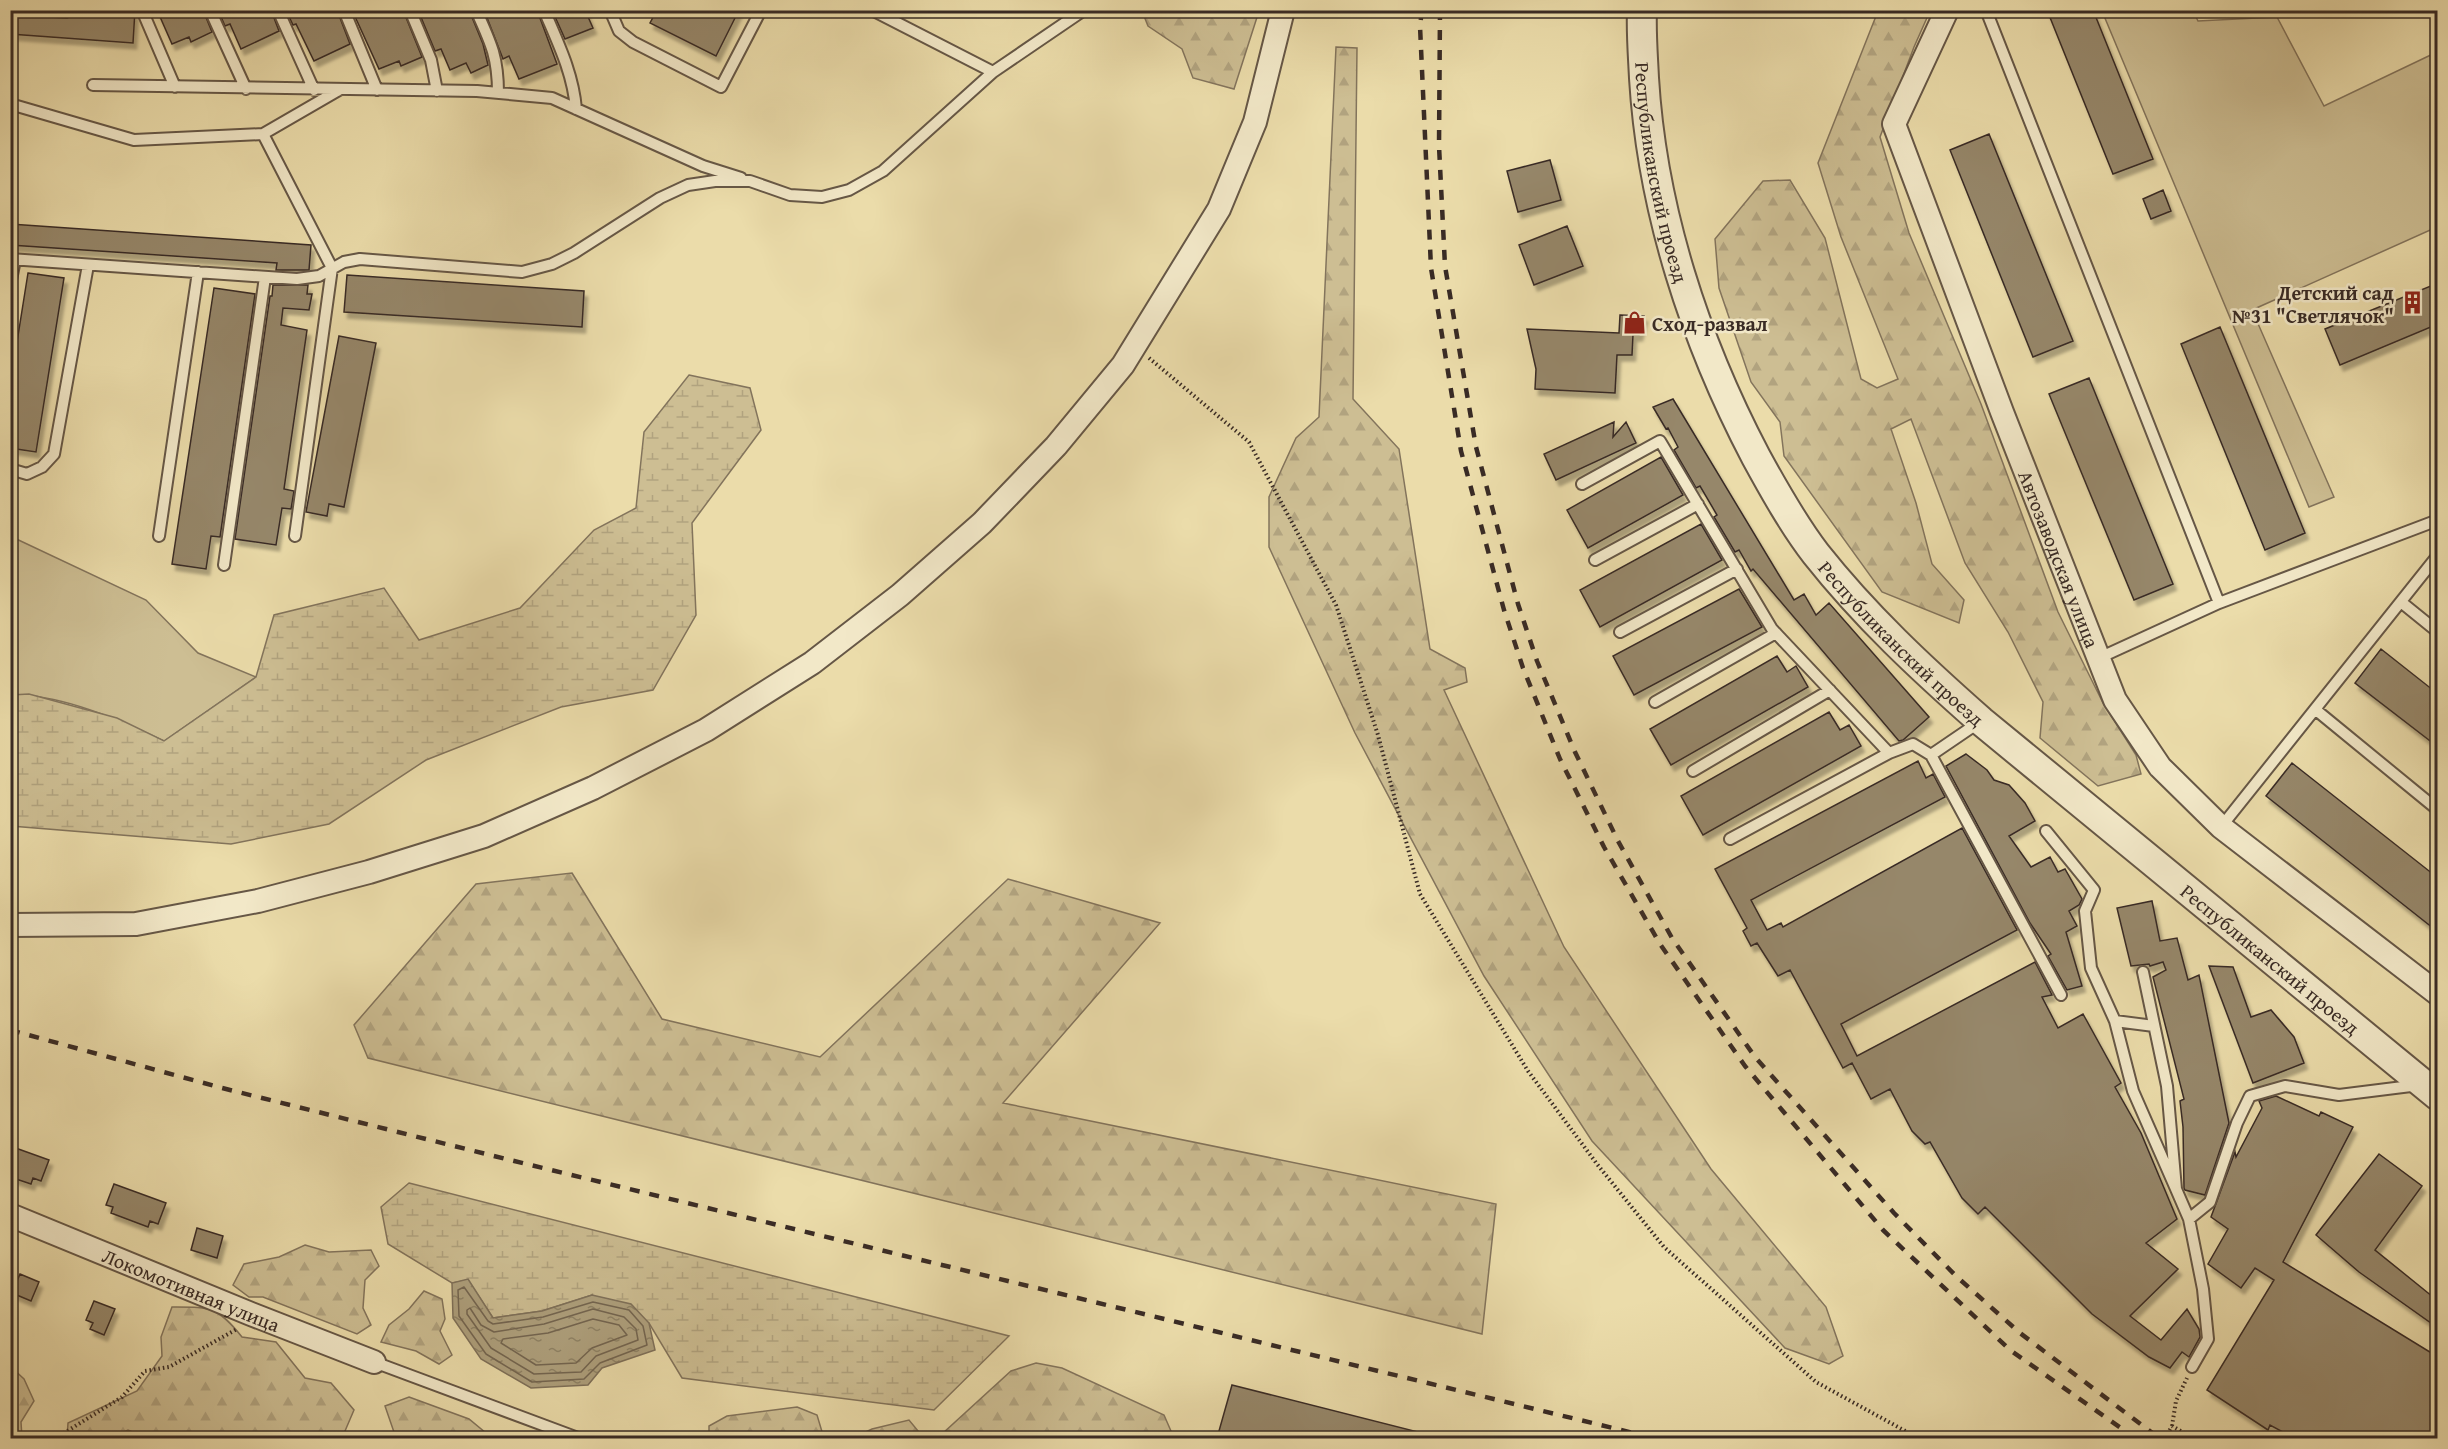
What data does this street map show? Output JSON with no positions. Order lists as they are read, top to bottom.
{
  "streets": {
    "street": ["Республиканский проезд", "Автозаводская улица", "Локомотивная улица"]
  },
  "places": {
    "building": ["Детский сад №31 \"Светлячок\""],
    "shop": ["Сход-развал"]
  }
}
